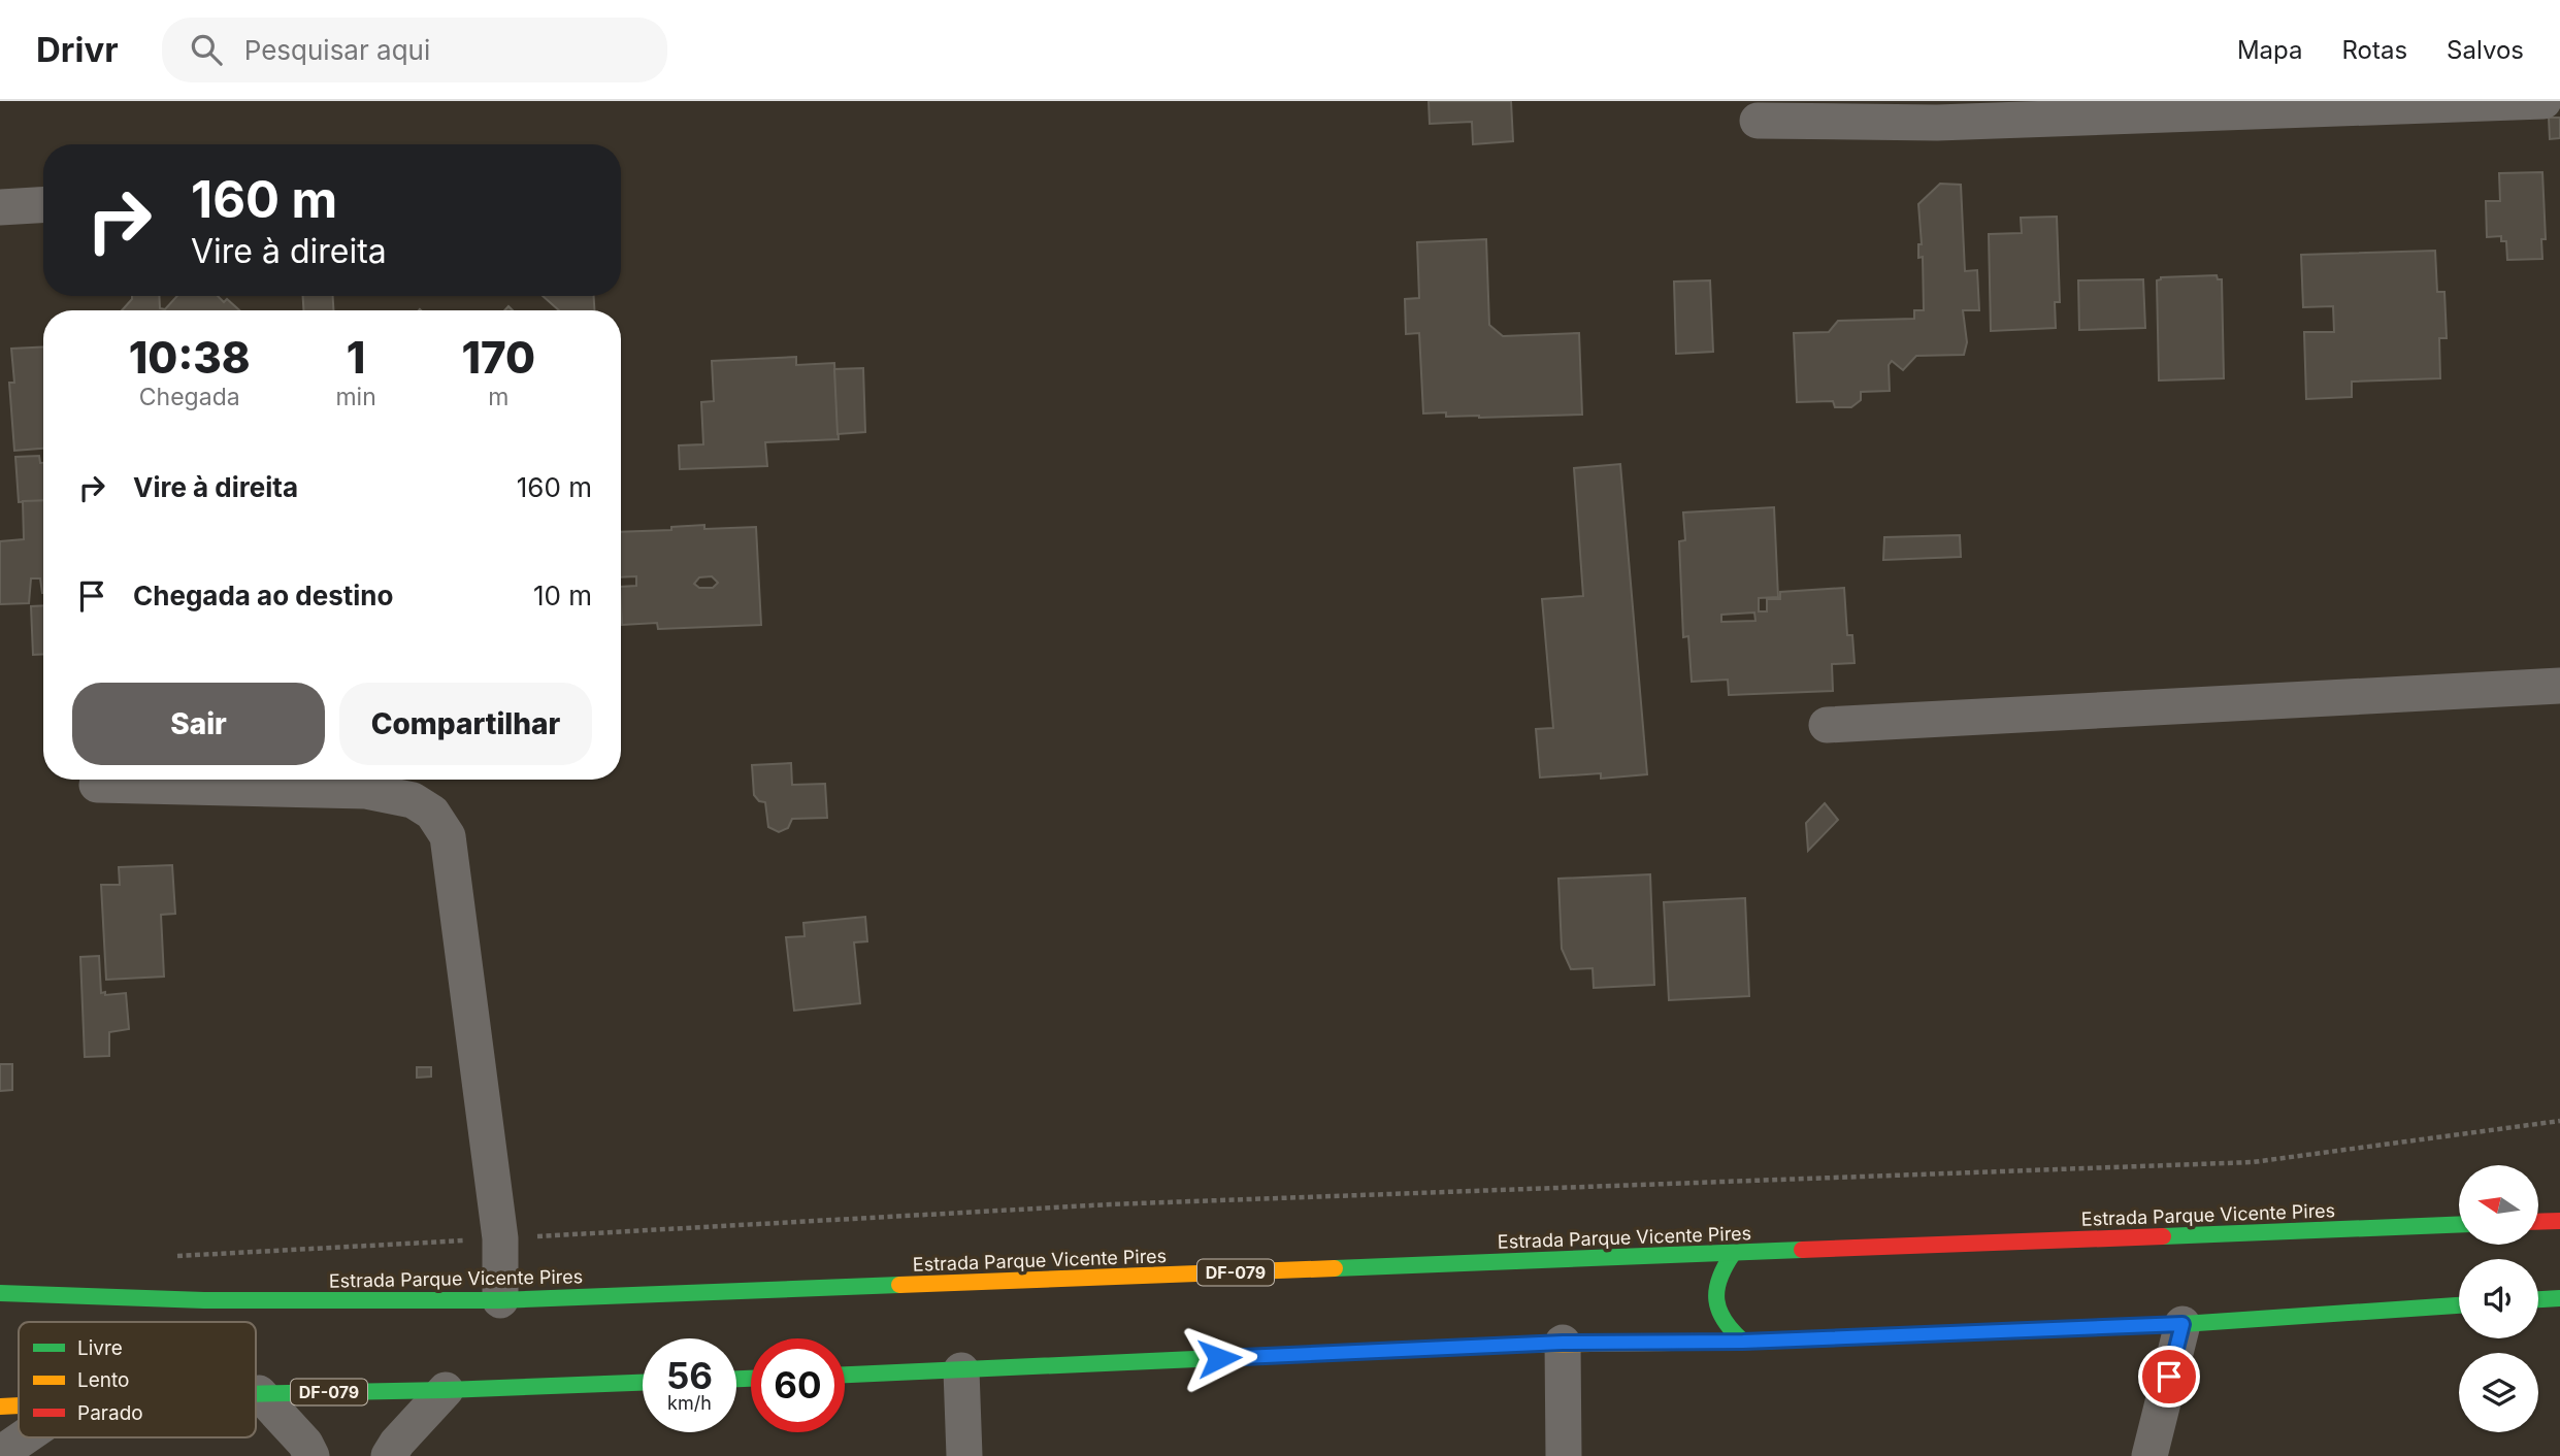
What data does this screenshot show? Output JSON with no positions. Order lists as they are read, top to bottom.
{
  "streets": {
    "main road": ["Estrada Parque Vicente Pires", "DF-079"]
  },
  "legend": ["Livre", "Lento", "Parado"],
  "north": "left",
  "page": {
    "header": "Drivr",
    "search": "Pesquisar aqui",
    "nav": ["Mapa", "Rotas", "Salvos"],
    "turn": ["160 m", "Vire à direita"],
    "eta": [
      "10:38",
      "Chegada",
      "1",
      "min",
      "170",
      "m"
    ],
    "list": [
      {
        "name": "Vire à direita",
        "value": "160 m"
      },
      {
        "name": "Chegada ao destino",
        "value": "10 m"
      }
    ],
    "buttons": ["Sair", "Compartilhar"],
    "speed": "56 km/h",
    "limit": "60"
  }
}
